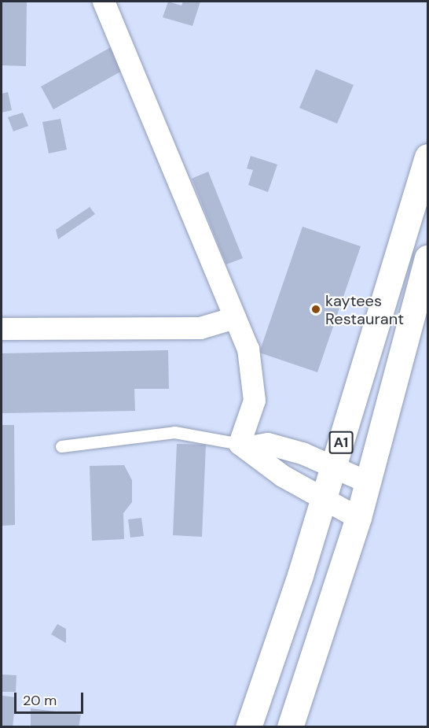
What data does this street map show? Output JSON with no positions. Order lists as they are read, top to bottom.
{
  "streets": {
    "highway": ["A1"]
  },
  "places": ["kaytees Restaurant"],
  "scale_bar": "20 m"
}
